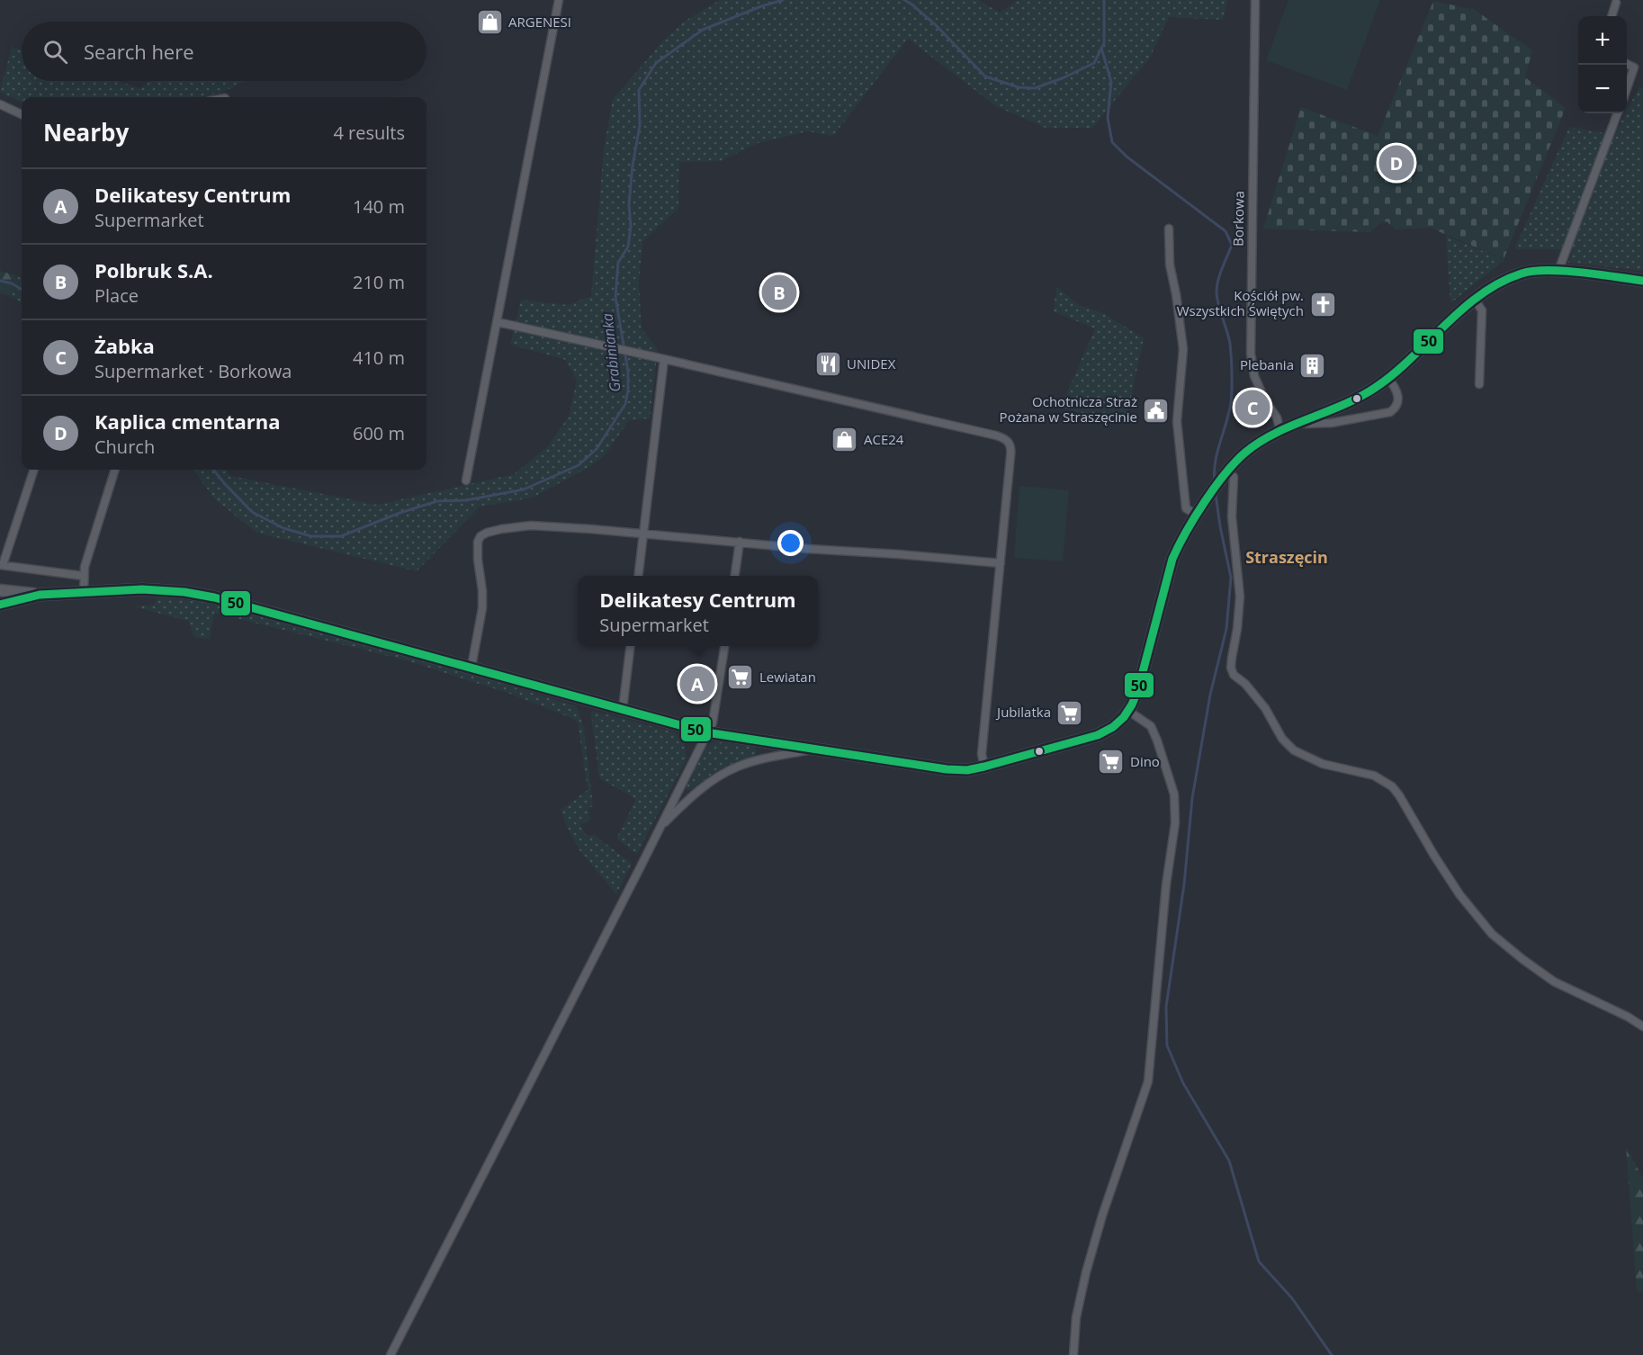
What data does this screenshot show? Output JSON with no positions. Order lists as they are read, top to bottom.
{
  "streets": {
    "street": ["Borkowa"]
  },
  "districts": ["Straszęcin"],
  "water": ["Grabinianka"],
  "places": {
    "shop": ["ARGENESI", "ACE24"],
    "church": ["Kościół pw. Wszystkich Świętych"],
    "restaurant": ["UNIDEX"],
    "building": ["Plebania"],
    "public building": ["Ochotnicza Straż Pożana w Straszęcinie"],
    "supermarket": ["Lewiatan", "Jubilatka", "Dino"]
  },
  "lines": ["transit line 50"],
  "page": {
    "map_buttons": ["+", "−"],
    "search": "Search here",
    "heading": ["Nearby", "4 results"],
    "pins": [
      "D",
      "B",
      "C",
      "A"
    ],
    "list": [
      {
        "mark": "A",
        "name": "Delikatesy Centrum",
        "note": "Supermarket",
        "value": "140 m"
      },
      {
        "mark": "B",
        "name": "Polbruk S.A.",
        "note": "Place",
        "value": "210 m"
      },
      {
        "mark": "C",
        "name": "Żabka",
        "note": "Supermarket · Borkowa",
        "value": "410 m"
      },
      {
        "mark": "D",
        "name": "Kaplica cmentarna",
        "note": "Church",
        "value": "600 m"
      }
    ],
    "popup": ["Delikatesy Centrum", "Supermarket"]
  }
}
